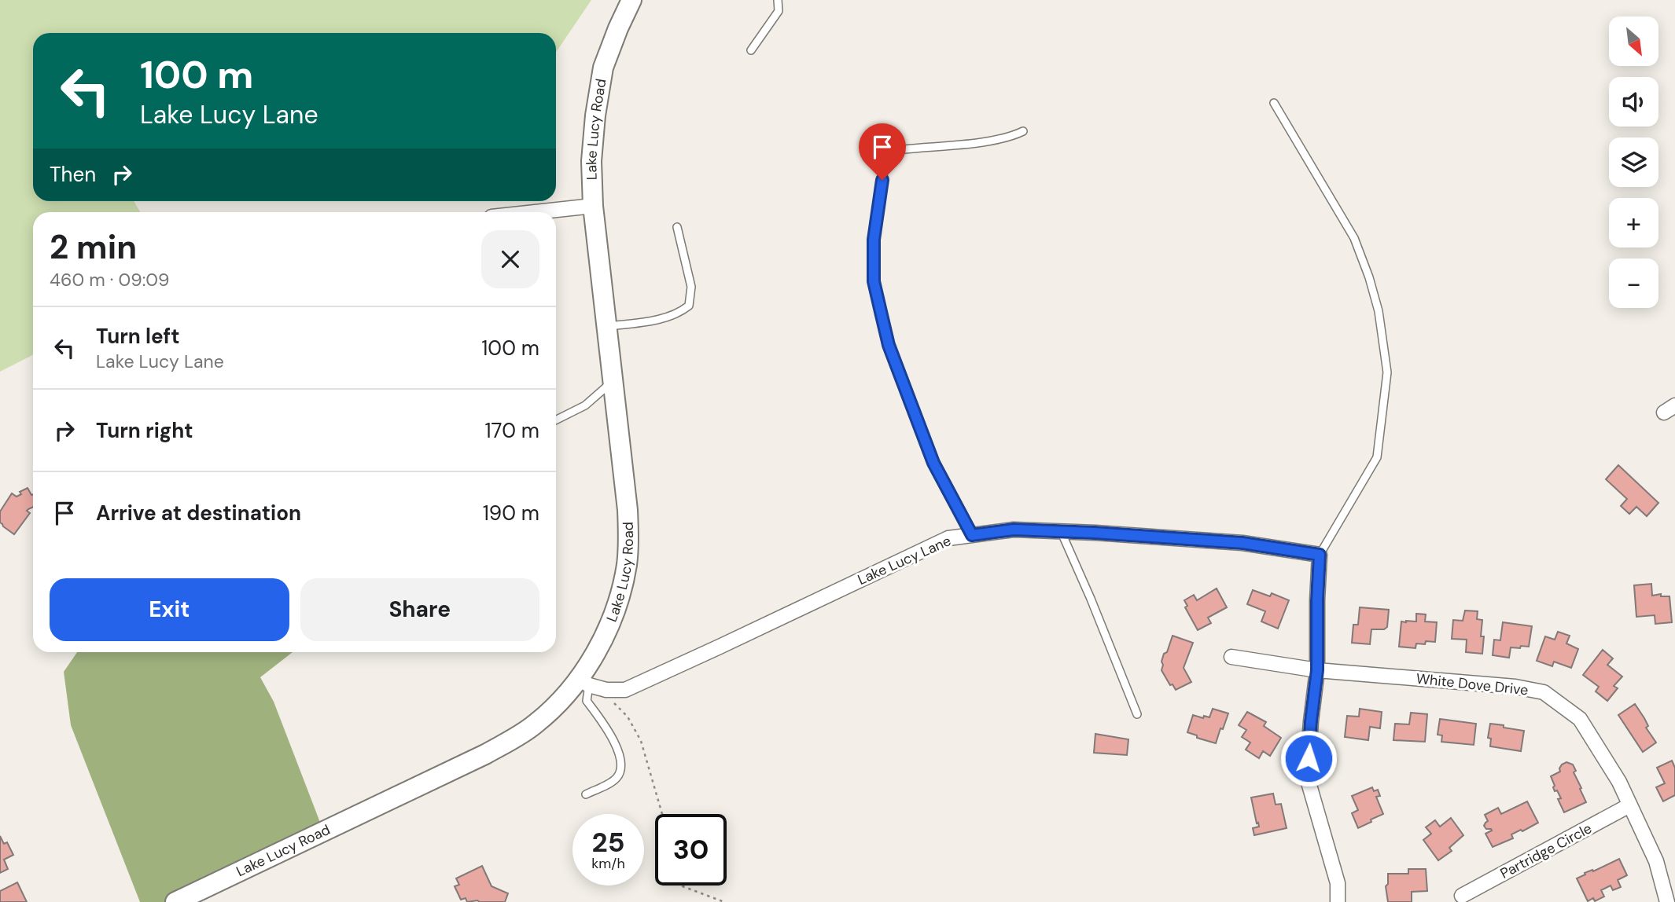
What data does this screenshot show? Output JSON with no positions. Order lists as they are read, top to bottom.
{
  "streets": {
    "street": [
      "Lake Lucy Road",
      "Lake Lucy Lane",
      "White Dove Drive",
      "Partridge Circle"
    ]
  },
  "crossings": [
    ["Lake Lucy Road", "Lake Lucy Lane"],
    ["White Dove Drive", "Partridge Circle"]
  ],
  "north": "bottom right",
  "page": {
    "map_buttons": ["+", "−"],
    "turn": ["100 m", "Lake Lucy Lane"],
    "then": "Then",
    "heading": ["2 min", "460 m · 09:09"],
    "list": [
      {
        "name": "Turn left",
        "note": "Lake Lucy Lane",
        "value": "100 m"
      },
      {
        "name": "Turn right",
        "value": "170 m"
      },
      {
        "name": "Arrive at destination",
        "value": "190 m"
      }
    ],
    "buttons": ["Exit", "Share"],
    "speed": "25 km/h",
    "limit": "30"
  }
}
